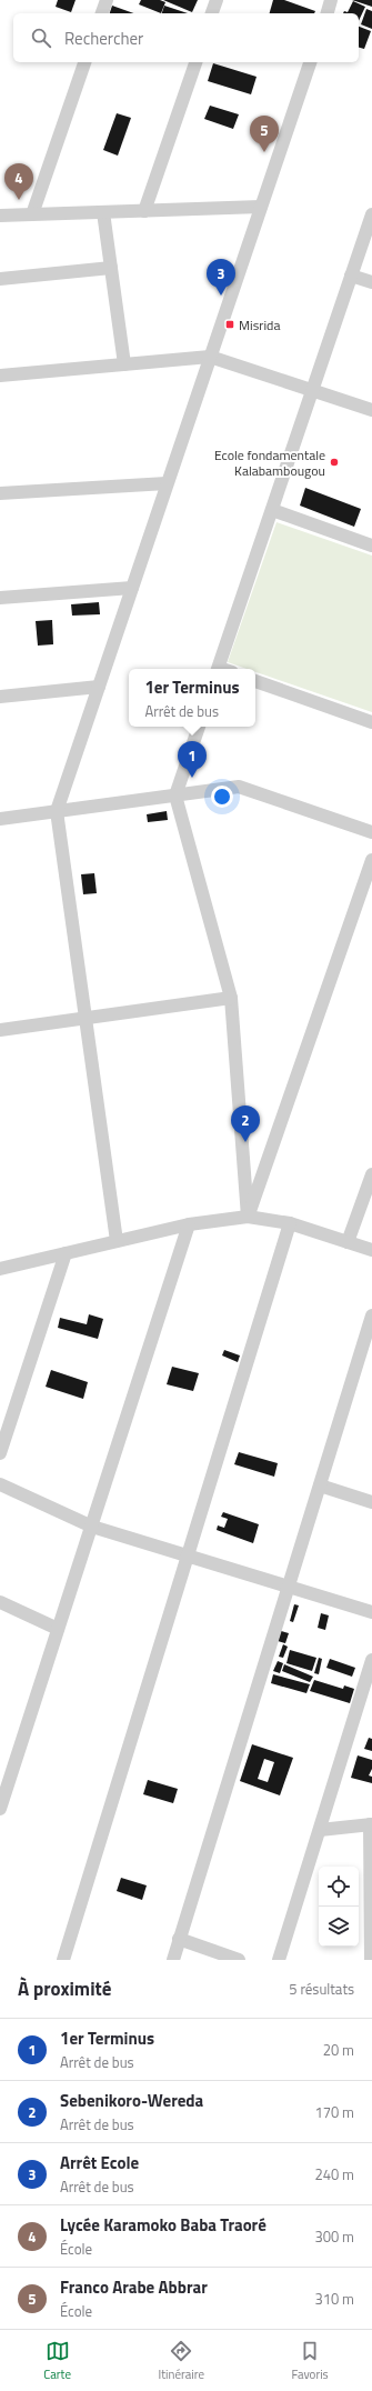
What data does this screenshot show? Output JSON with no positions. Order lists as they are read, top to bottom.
{
  "places": {
    "transit": ["Misrida"],
    "other": ["Ecole fondamentale Kalabambougou"]
  },
  "page": {
    "search": "Rechercher",
    "pins": [
      "5",
      "4",
      "3",
      "1",
      "2"
    ],
    "popup": ["1er Terminus", "Arrêt de bus"],
    "heading": ["À proximité", "5 résultats"],
    "list": [
      {
        "mark": "1",
        "name": "1er Terminus",
        "note": "Arrêt de bus",
        "value": "20 m"
      },
      {
        "mark": "2",
        "name": "Sebenikoro-Wereda",
        "note": "Arrêt de bus",
        "value": "170 m"
      },
      {
        "mark": "3",
        "name": "Arrêt Ecole",
        "note": "Arrêt de bus",
        "value": "240 m"
      },
      {
        "mark": "4",
        "name": "Lycée Karamoko Baba Traoré",
        "note": "École",
        "value": "300 m"
      },
      {
        "mark": "5",
        "name": "Franco Arabe Abbrar",
        "note": "École",
        "value": "310 m"
      }
    ],
    "nav": ["Carte", "Itinéraire", "Favoris"]
  }
}
